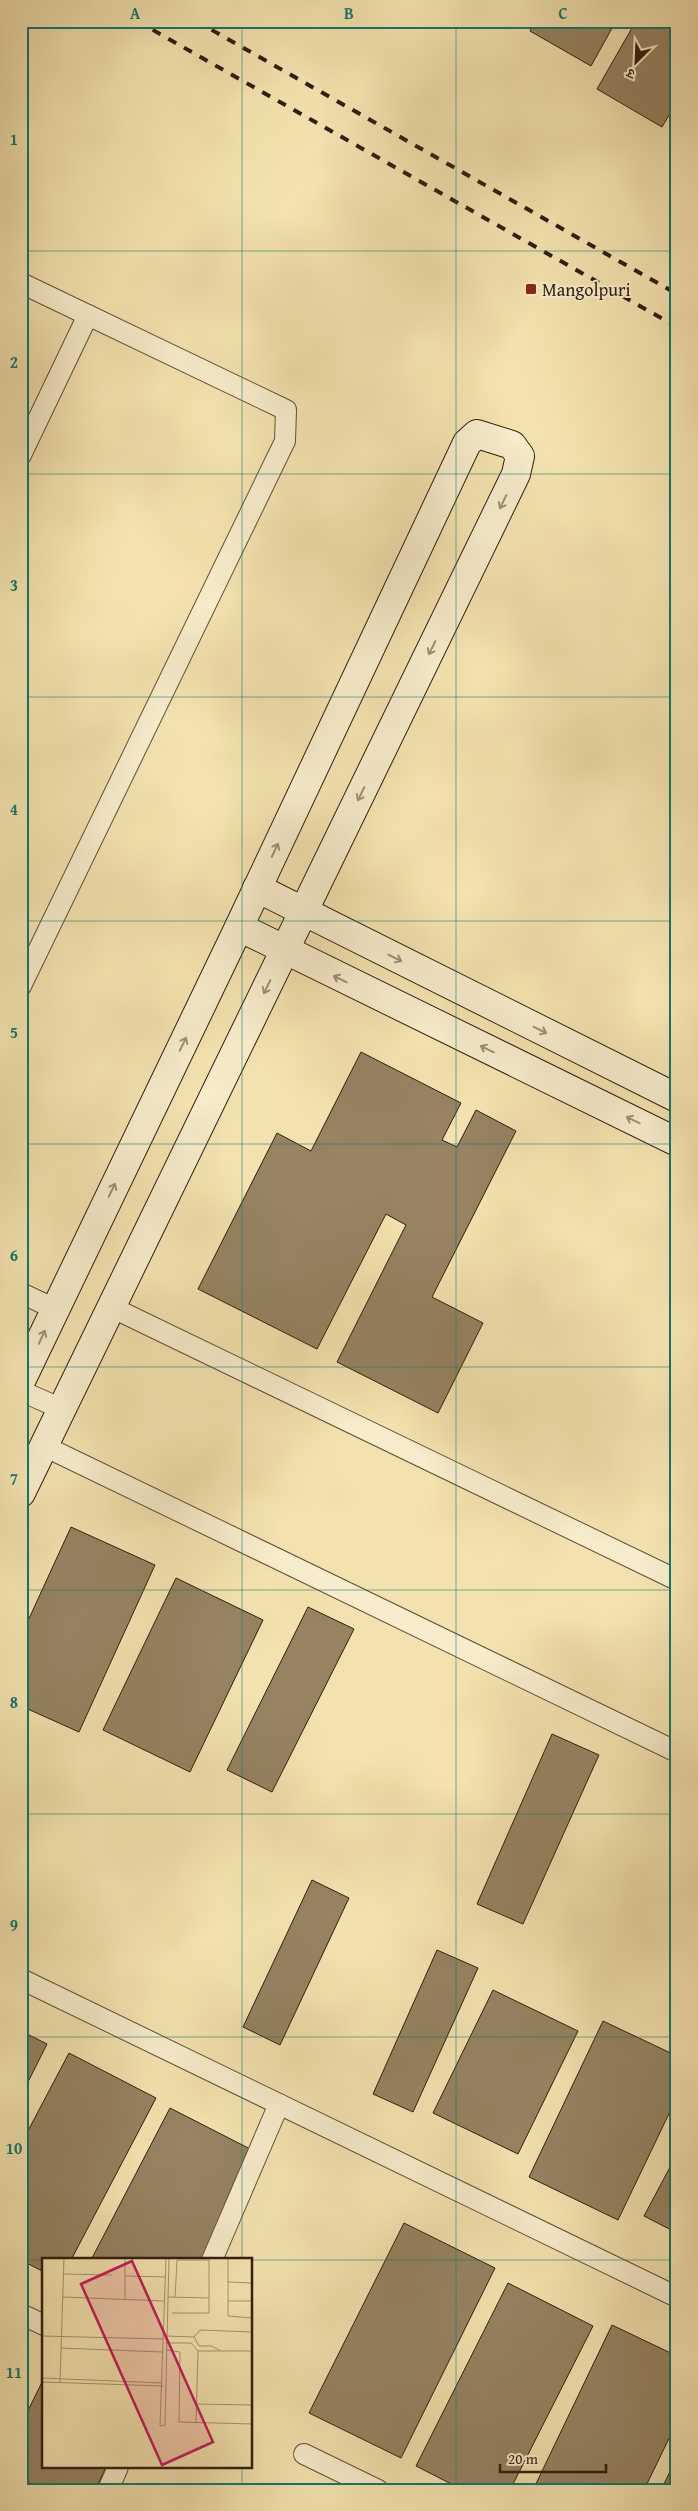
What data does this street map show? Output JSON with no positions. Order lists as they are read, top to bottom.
{
  "places": {
    "transit": ["Mangolpuri"]
  },
  "scale_bar": "20 m",
  "north": "bottom left",
  "grid": {
    "columns": ["A", "B", "C"],
    "rows": [
      "1",
      "2",
      "3",
      "4",
      "5",
      "6",
      "7",
      "8",
      "9",
      "10",
      "11"
    ]
  }
}
